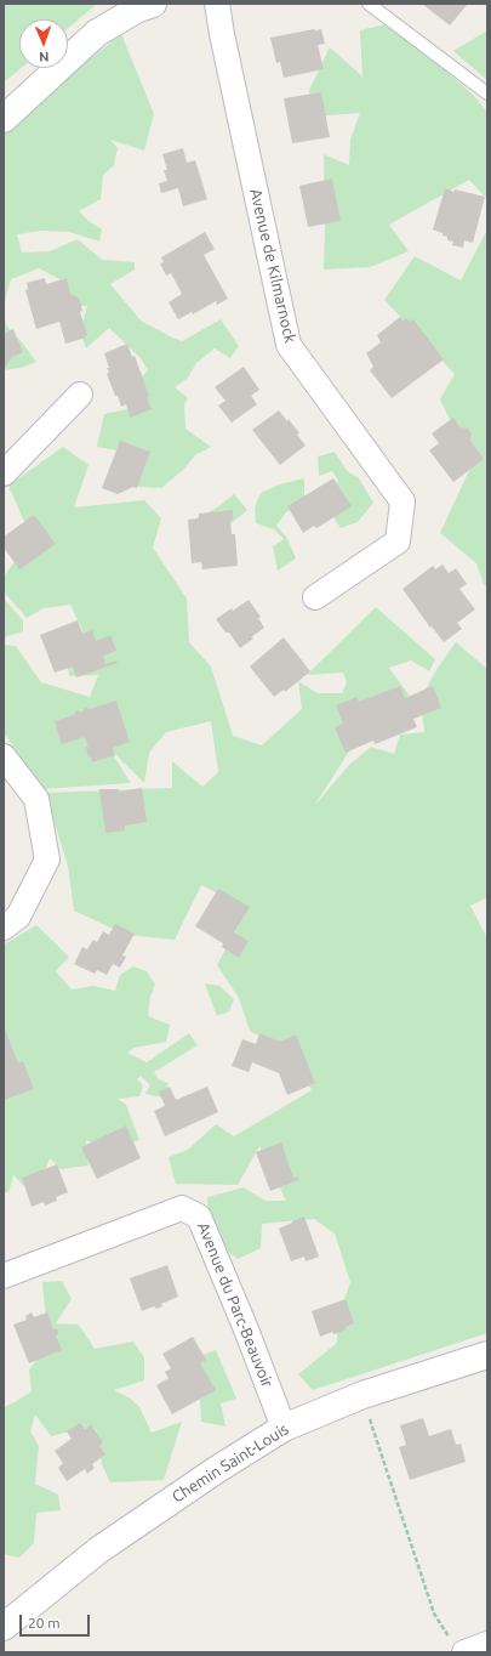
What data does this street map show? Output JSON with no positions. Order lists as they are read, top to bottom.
{
  "streets": {
    "street": ["Avenue de Kilmarnock", "Avenue du Parc-Beauvoir", "Chemin Saint-Louis"]
  },
  "crossings": [
    ["Avenue du Parc-Beauvoir", "Chemin Saint-Louis"]
  ],
  "scale_bar": "20 m",
  "north": "bottom"
}
